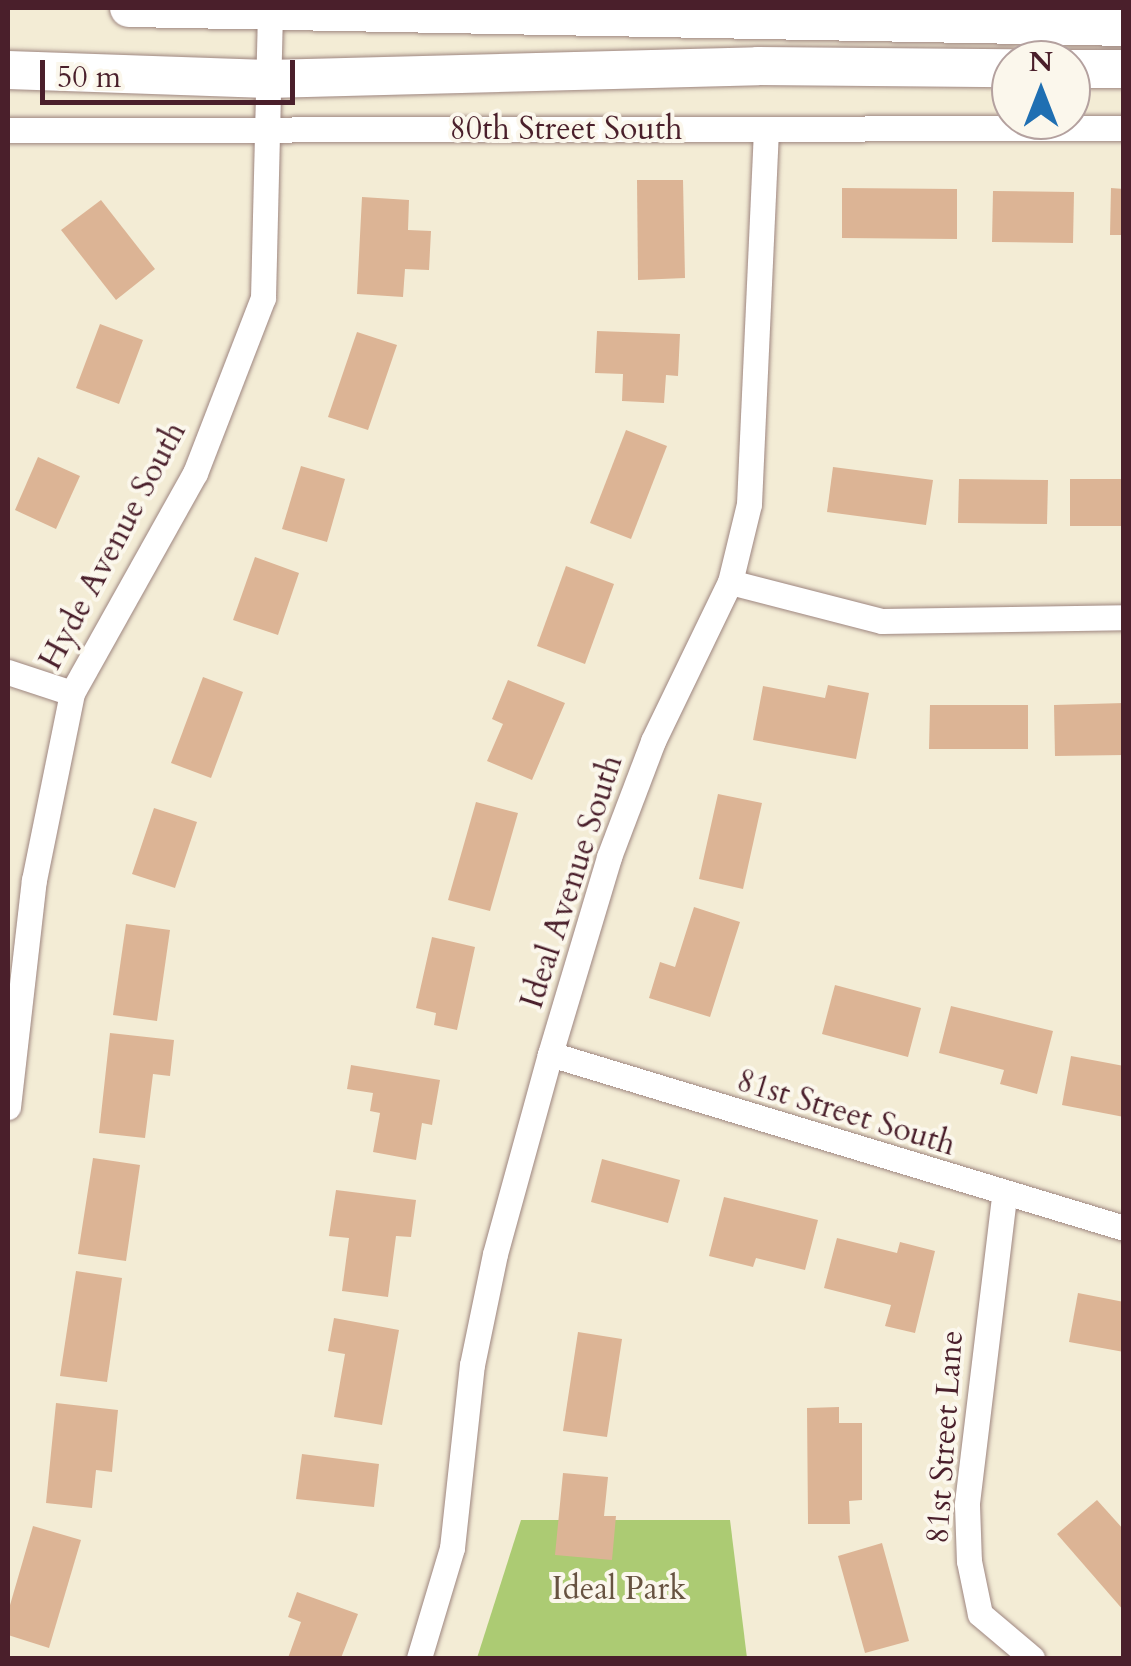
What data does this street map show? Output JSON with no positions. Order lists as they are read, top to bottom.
{
  "streets": {
    "main road": ["80th Street South"],
    "street": [
      "Hyde Avenue South",
      "Ideal Avenue South",
      "81st Street South",
      "81st Street Lane"
    ]
  },
  "crossings": [
    ["80th Street South", "Hyde Avenue South"],
    ["80th Street South", "Ideal Avenue South"],
    ["Ideal Avenue South", "81st Street South"],
    ["81st Street South", "81st Street Lane"]
  ],
  "parks": ["Ideal Park"],
  "scale_bar": "50 m",
  "north": "top"
}
